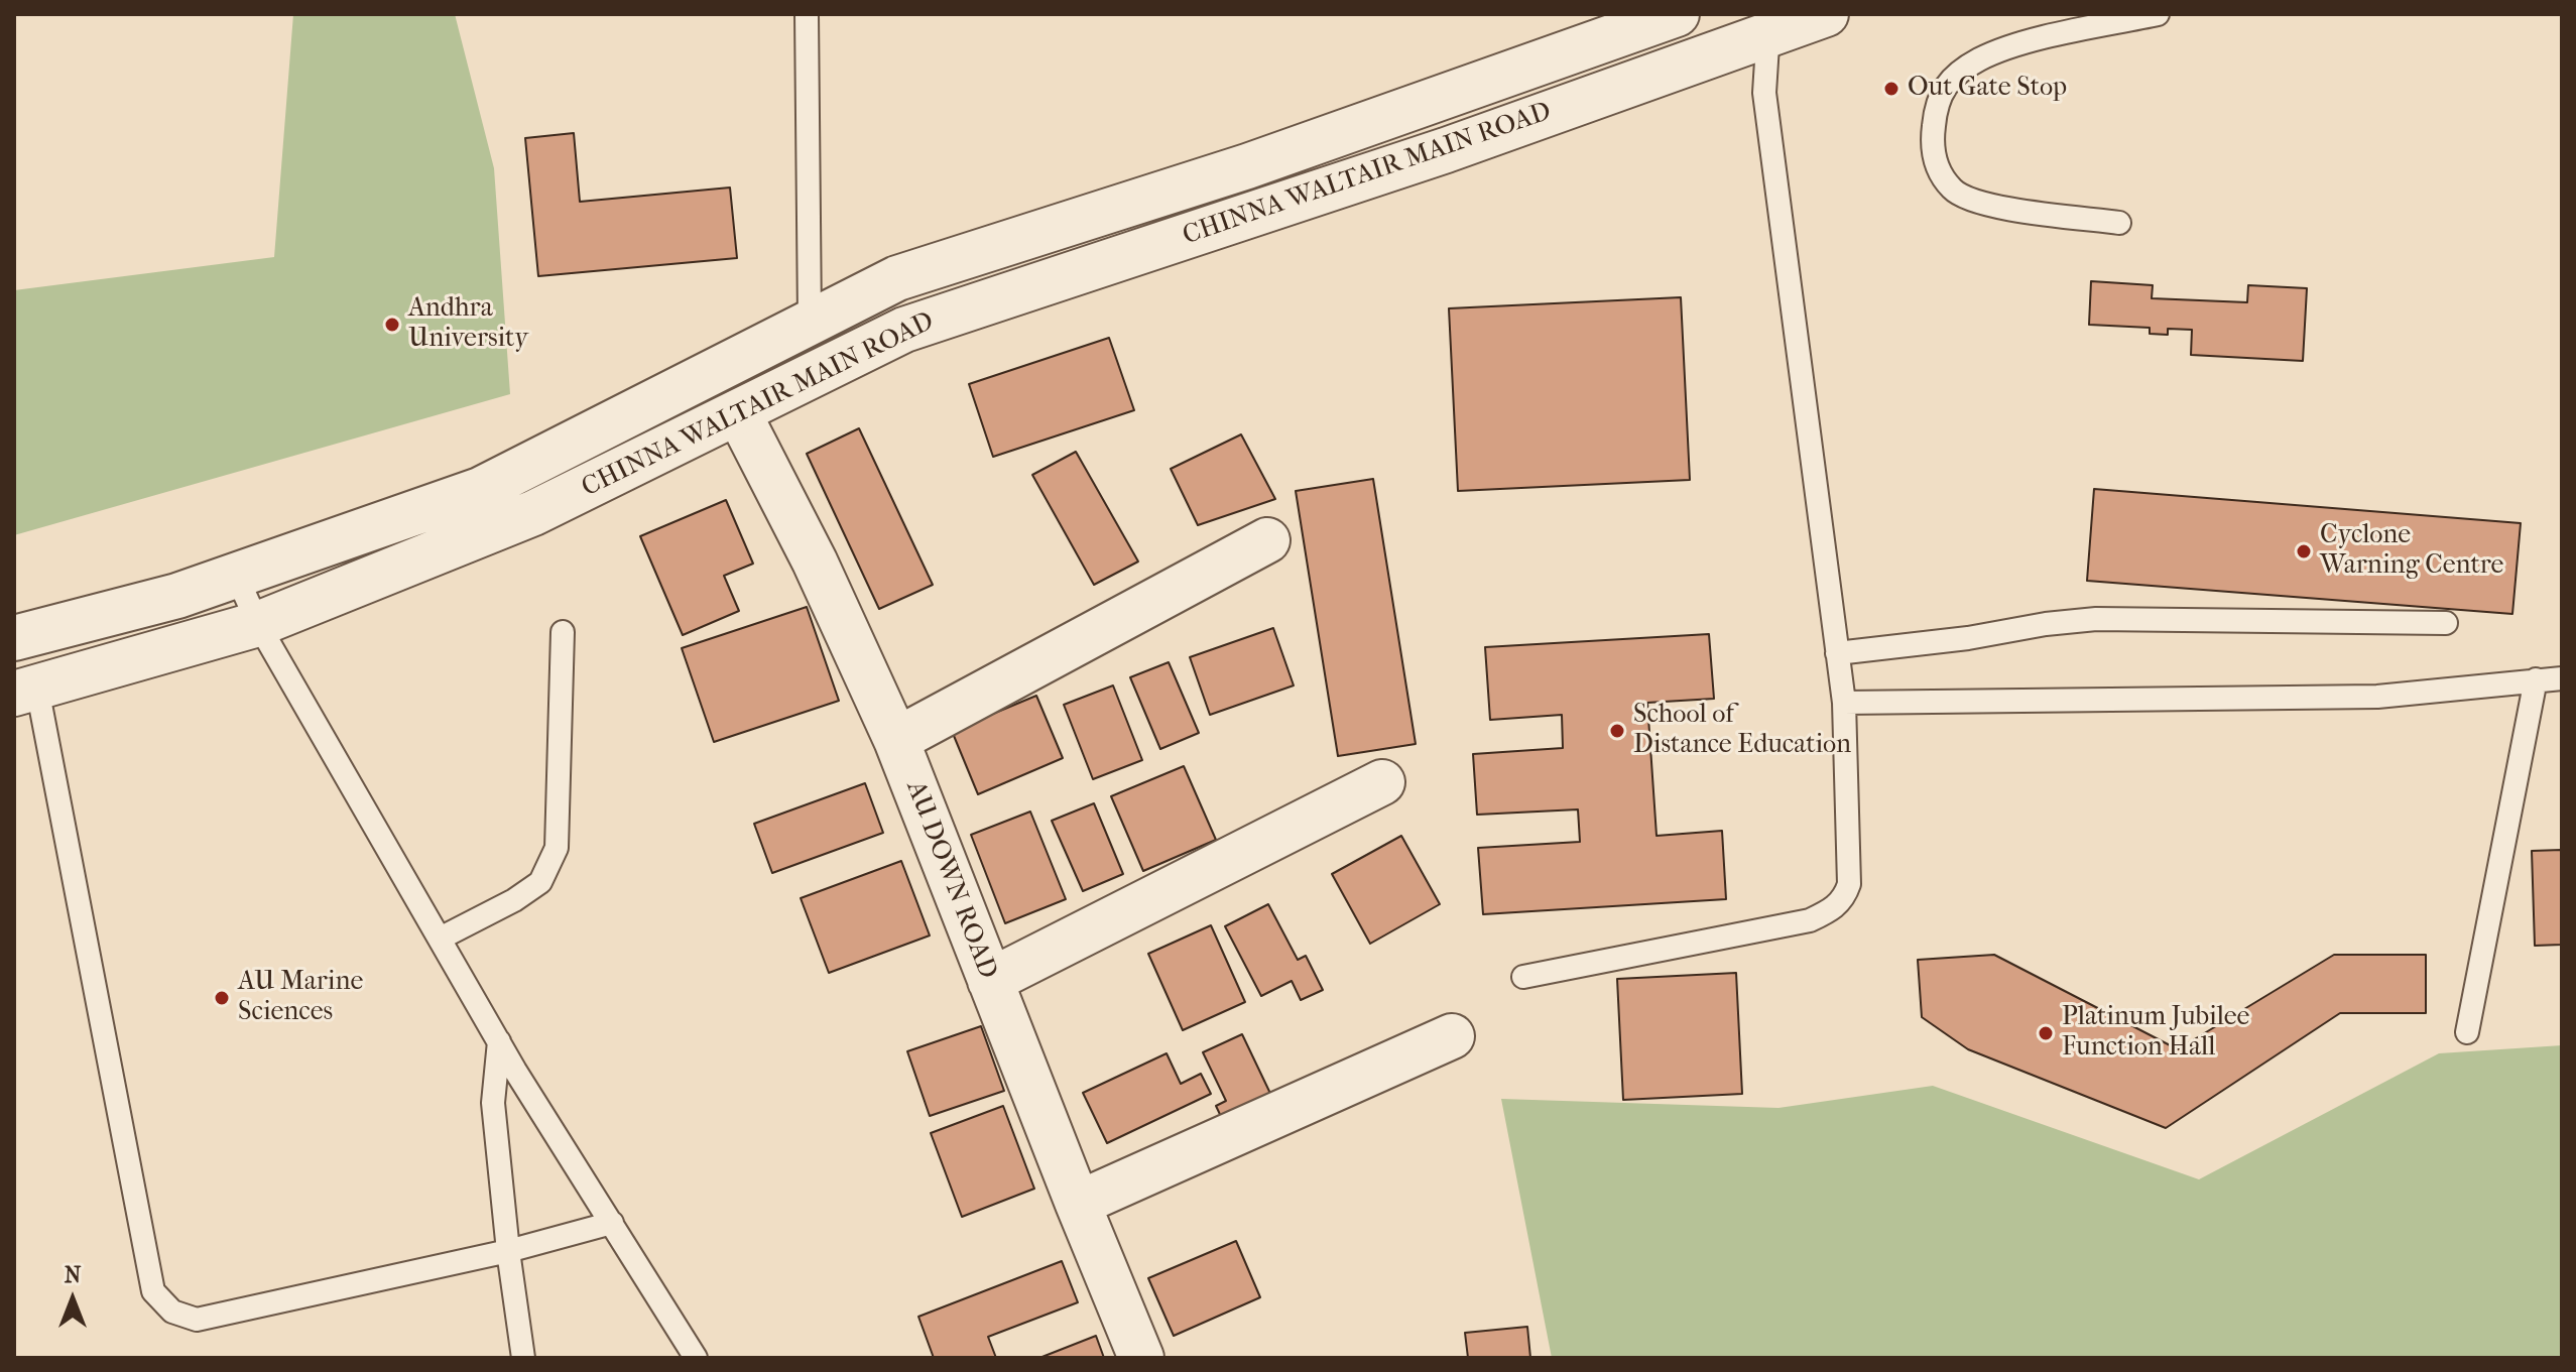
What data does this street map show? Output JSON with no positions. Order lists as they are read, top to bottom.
{
  "streets": {
    "street": ["CHINNA WALTAIR MAIN ROAD", "AU DOWN ROAD"]
  },
  "crossings": [
    ["CHINNA WALTAIR MAIN ROAD", "AU DOWN ROAD"]
  ],
  "places": [
    "Out Gate Stop",
    "Andhra University",
    "Cyclone Warning Centre",
    "School of Distance Education",
    "AU Marine Sciences",
    "Platinum Jubilee Function Hall"
  ],
  "north": "top"
}
